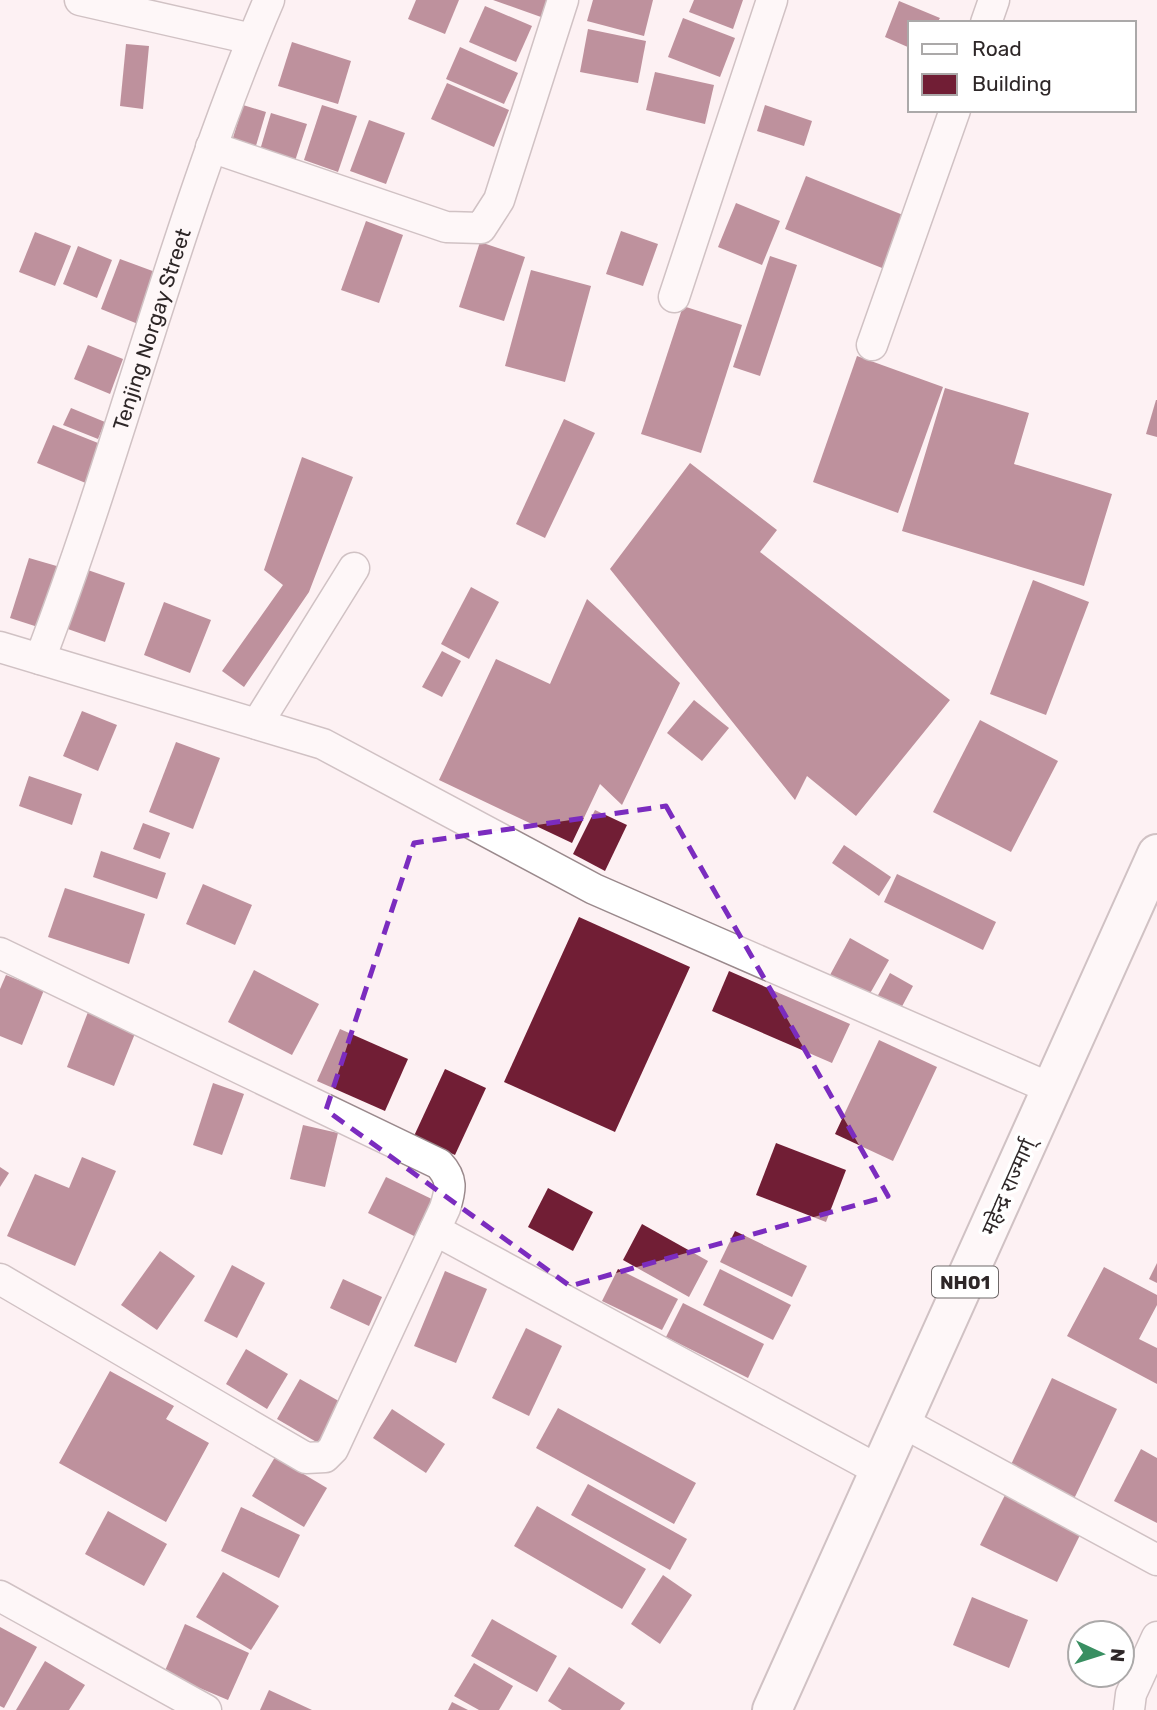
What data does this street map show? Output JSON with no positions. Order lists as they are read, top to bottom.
{
  "streets": {
    "highway": ["महेन्द्र राज्मार्ग्", "NH01"],
    "street": ["Tenjing Norgay Street"]
  },
  "legend": ["Road", "Building"],
  "north": "right"
}
